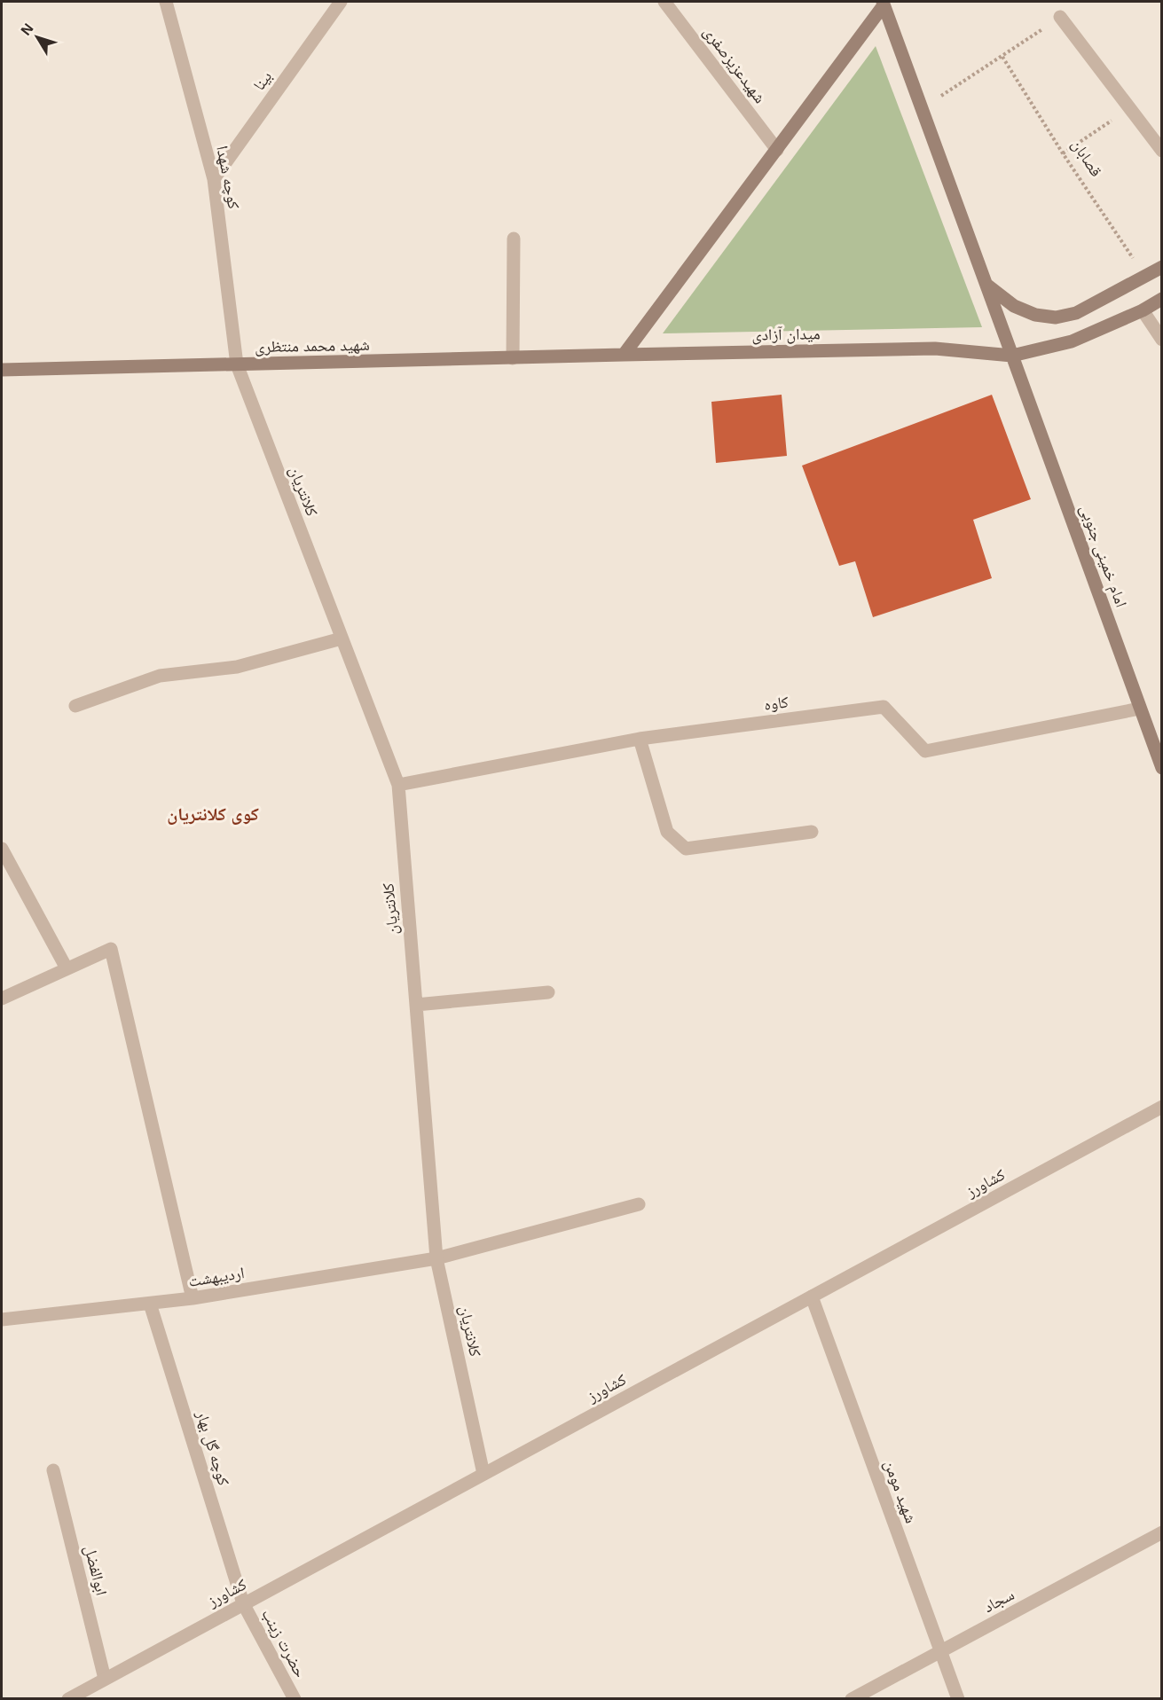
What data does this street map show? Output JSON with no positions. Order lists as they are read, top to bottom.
{
  "streets": {
    "main road": ["میدان آزادی", "شهید محمد منتظری", "امام خمینی جنوبی"],
    "street": [
      "شهیدعزیزصفری",
      "بینا",
      "کوچه شهدا",
      "کلانتریان",
      "کاوه",
      "کشاورز",
      "اردیبهشت",
      "کوچه گل بهار",
      "شهید مومن",
      "ابوالفضل",
      "سجاد",
      "حضرت زینب"
    ],
    "path": ["قصابان"]
  },
  "crossings": [
    ["بینا", "کوچه شهدا"],
    ["کوچه شهدا", "شهید محمد منتظری"],
    ["کوچه شهدا", "کلانتریان"],
    ["میدان آزادی", "شهید محمد منتظری"],
    ["میدان آزادی", "امام خمینی جنوبی"],
    ["شهید محمد منتظری", "کلانتریان"],
    ["کلانتریان", "کاوه"],
    ["کلانتریان", "کشاورز"],
    ["کلانتریان", "اردیبهشت"],
    ["امام خمینی جنوبی", "کاوه"],
    ["کشاورز", "کوچه گل بهار"],
    ["کشاورز", "شهید مومن"],
    ["کشاورز", "ابوالفضل"],
    ["کشاورز", "حضرت زینب"],
    ["اردیبهشت", "کوچه گل بهار"],
    ["کوچه گل بهار", "حضرت زینب"],
    ["شهید مومن", "سجاد"]
  ],
  "districts": ["کوی کلانتریان"],
  "north": "top left"
}
